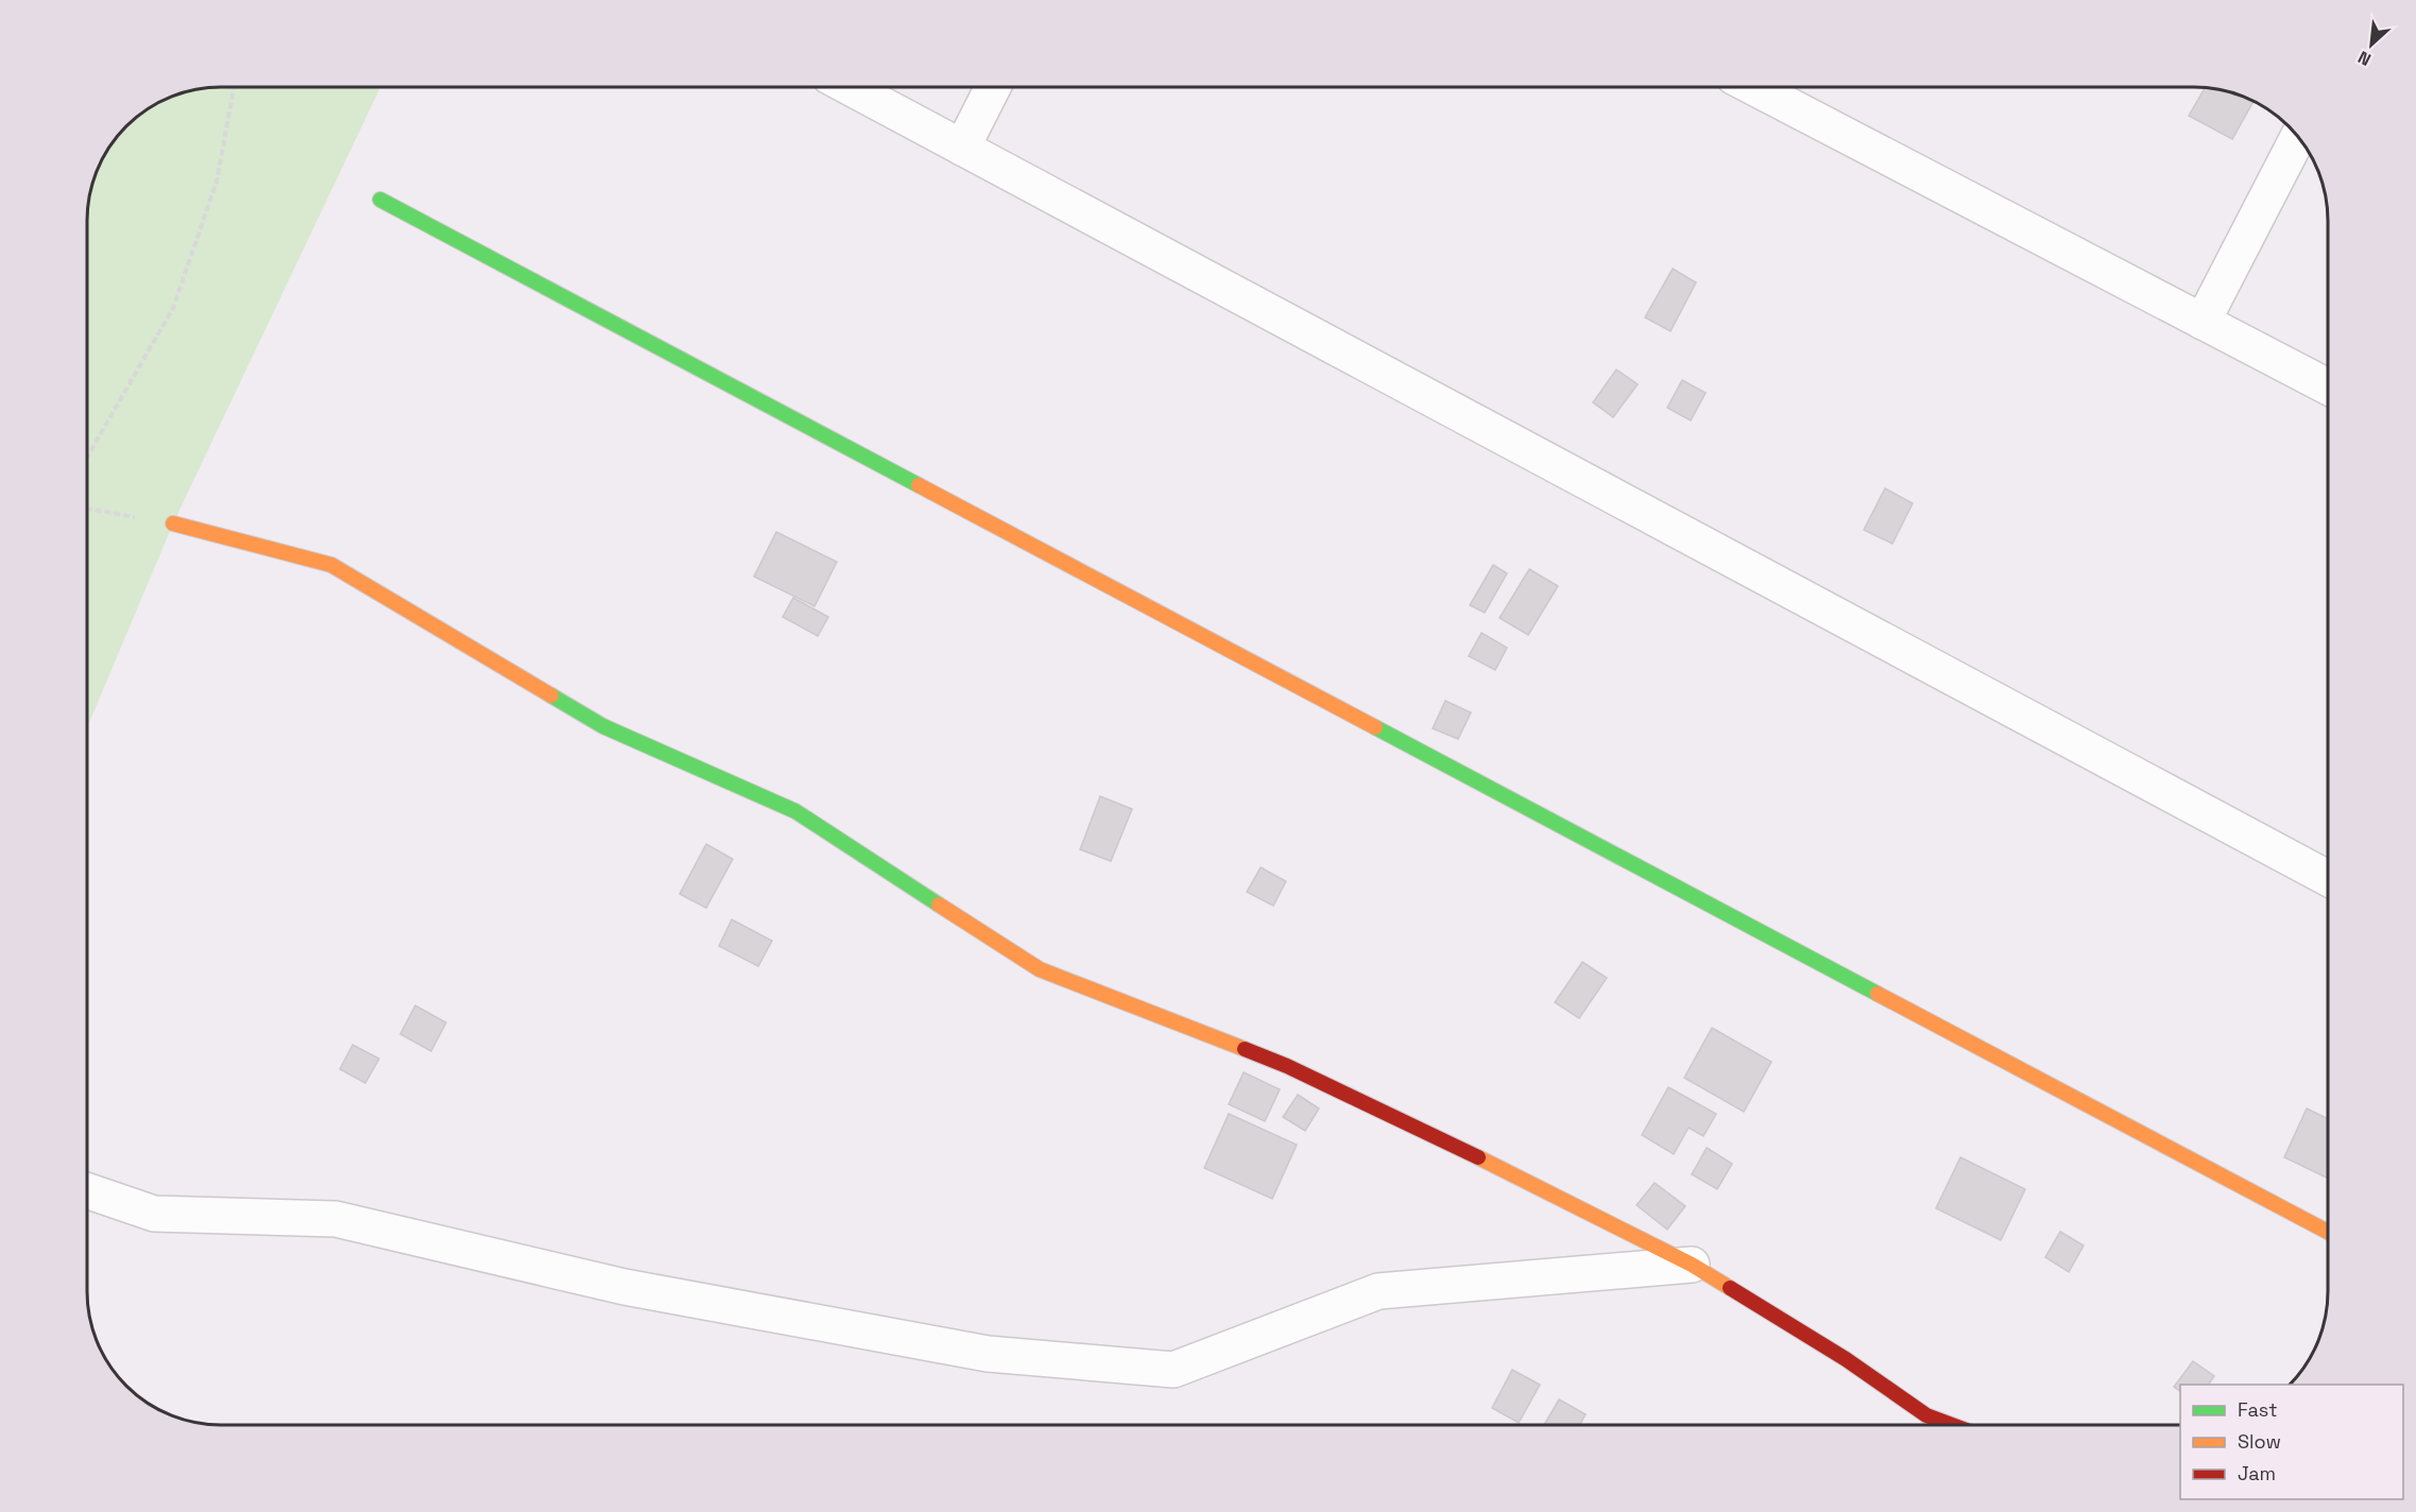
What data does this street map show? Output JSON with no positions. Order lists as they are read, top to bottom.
{
  "legend": ["Fast", "Slow", "Jam"],
  "north": "bottom left"
}
